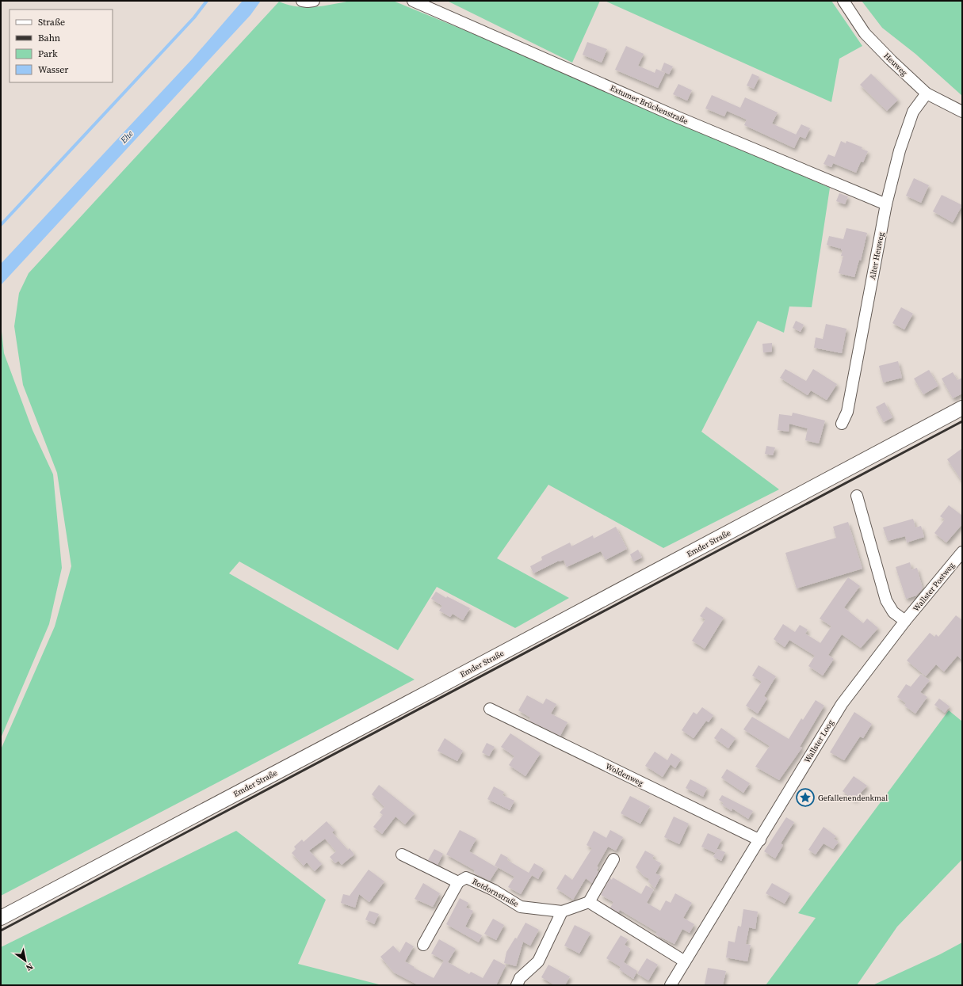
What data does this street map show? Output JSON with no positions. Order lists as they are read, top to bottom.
{
  "streets": {
    "main road": ["Emder Straße"],
    "street": [
      "Heuweg",
      "Extumer Brückenstraße",
      "Alter Heuweg",
      "Wallster Postweg",
      "Wallster Loog",
      "Woldenweg",
      "Rotdornstraße"
    ]
  },
  "crossings": [
    ["Heuweg", "Alter Heuweg"],
    ["Extumer Brückenstraße", "Alter Heuweg"],
    ["Wallster Postweg", "Wallster Loog"],
    ["Wallster Loog", "Woldenweg"]
  ],
  "water": ["Ehe"],
  "places": {
    "place": ["Gefallenendenkmal"]
  },
  "legend": [
    "Straße",
    "Bahn",
    "Park",
    "Wasser"
  ],
  "north": "bottom right"
}
